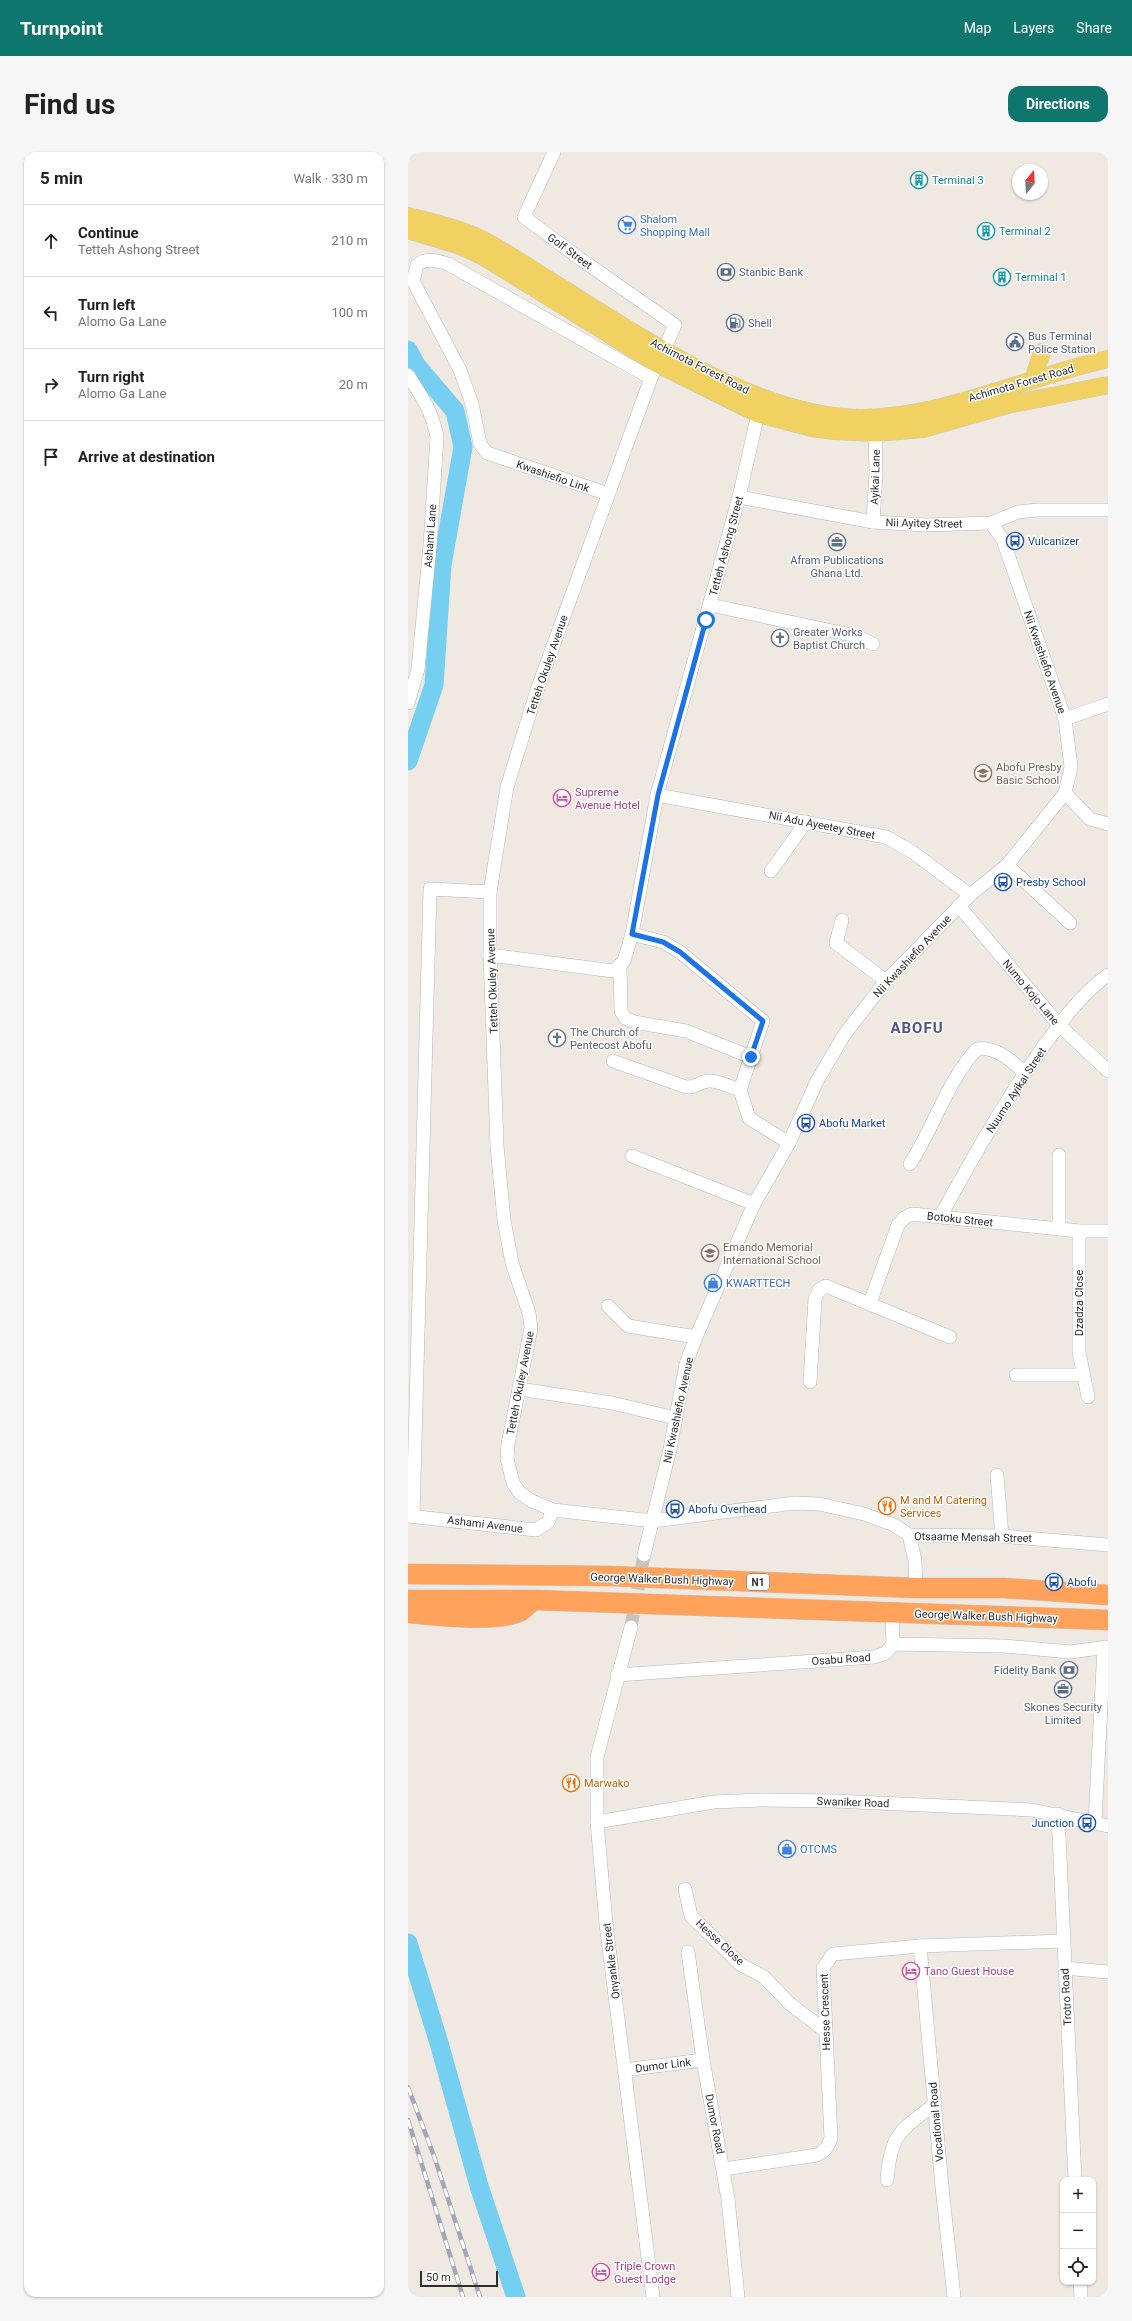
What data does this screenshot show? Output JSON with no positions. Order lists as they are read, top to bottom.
{
  "streets": {
    "highway": ["George Walker Bush Highway", "N1"],
    "main road": ["Achimota Forest Road"],
    "street": [
      "Golf Street",
      "Kwashiefio Link",
      "Ayikai Lane",
      "Nii Ayitey Street",
      "Ashami Lane",
      "Tetteh Ashong Street",
      "Nii Kwashiefio Avenue",
      "Tetteh Okuley Avenue",
      "Nii Adu Ayeetey Street",
      "Numo Kojo Lane",
      "Nuumo Ayikai Street",
      "Botoku Street",
      "Dzadza Close",
      "Ashami Avenue",
      "Otsaame Mensah Street",
      "Osabu Road",
      "Swaniker Road",
      "Hesse Close",
      "Onyankle Street",
      "Trotro Road",
      "Hesse Crescent",
      "Dumor Link",
      "Vocational Road",
      "Dumor Road"
    ]
  },
  "crossings": [
    ["Golf Street", "Tetteh Okuley Avenue"],
    ["Achimota Forest Road", "Kwashiefio Link"],
    ["Achimota Forest Road", "Ayikai Lane"],
    ["Achimota Forest Road", "Tetteh Ashong Street"],
    ["Achimota Forest Road", "Tetteh Okuley Avenue"],
    ["Kwashiefio Link", "Tetteh Okuley Avenue"],
    ["Ayikai Lane", "Nii Ayitey Street"],
    ["Nii Ayitey Street", "Tetteh Ashong Street"],
    ["Nii Ayitey Street", "Nii Kwashiefio Avenue"],
    ["Tetteh Ashong Street", "Nii Adu Ayeetey Street"],
    ["Nii Kwashiefio Avenue", "Tetteh Okuley Avenue"],
    ["Nii Kwashiefio Avenue", "Nii Adu Ayeetey Street"],
    ["Nii Kwashiefio Avenue", "Numo Kojo Lane"],
    ["Nii Kwashiefio Avenue", "Otsaame Mensah Street"],
    ["Tetteh Okuley Avenue", "Ashami Avenue"],
    ["Tetteh Okuley Avenue", "Otsaame Mensah Street"],
    ["Numo Kojo Lane", "Nuumo Ayikai Street"],
    ["Nuumo Ayikai Street", "Botoku Street"],
    ["Botoku Street", "Dzadza Close"],
    ["Osabu Road", "Onyankle Street"],
    ["Swaniker Road", "Onyankle Street"],
    ["Swaniker Road", "Trotro Road"],
    ["Hesse Close", "Hesse Crescent"],
    ["Onyankle Street", "Dumor Link"],
    ["Trotro Road", "Hesse Crescent"],
    ["Hesse Crescent", "Vocational Road"],
    ["Hesse Crescent", "Dumor Road"],
    ["Dumor Link", "Dumor Road"]
  ],
  "districts": ["ABOFU"],
  "places": {
    "building": ["Terminal 3", "Terminal 2", "Terminal 1"],
    "supermarket": ["Shalom Shopping Mall"],
    "bank": ["Stanbic Bank", "Fidelity Bank"],
    "fuel station": ["Shell"],
    "public building": ["Bus Terminal Police Station"],
    "bus stop": [
      "Vulcanizer",
      "Presby School",
      "Abofu Market",
      "Abofu Overhead",
      "Abofu",
      "Junction"
    ],
    "office": ["Afram Publications Ghana Ltd.", "Skones Security Limited"],
    "church": ["Greater Works Baptist Church", "The Church of Pentecost Abofu"],
    "school or university": ["Abofu Presby Basic School", "Emando Memorial International School"],
    "hotel": ["Supreme Avenue Hotel", "Tano Guest House", "Triple Crown Guest Lodge"],
    "shop": ["KWARTTECH", "OTCMS"],
    "restaurant": ["M and M Catering Services", "Marwako"]
  },
  "scale_bar": "50 m",
  "north": "top",
  "page": {
    "header": "Turnpoint",
    "nav": ["Map", "Layers", "Share"],
    "buttons": "Directions",
    "title": "Find us",
    "heading": ["5 min", "Walk · 330 m"],
    "list": [
      ["Continue", "Tetteh Ashong Street", "210 m"],
      ["Turn left", "Alomo Ga Lane", "100 m"],
      ["Turn right", "Alomo Ga Lane", "20 m"],
      "Arrive at destination"
    ],
    "map_buttons": ["+", "−"],
    "scale": "50 m"
  }
}
